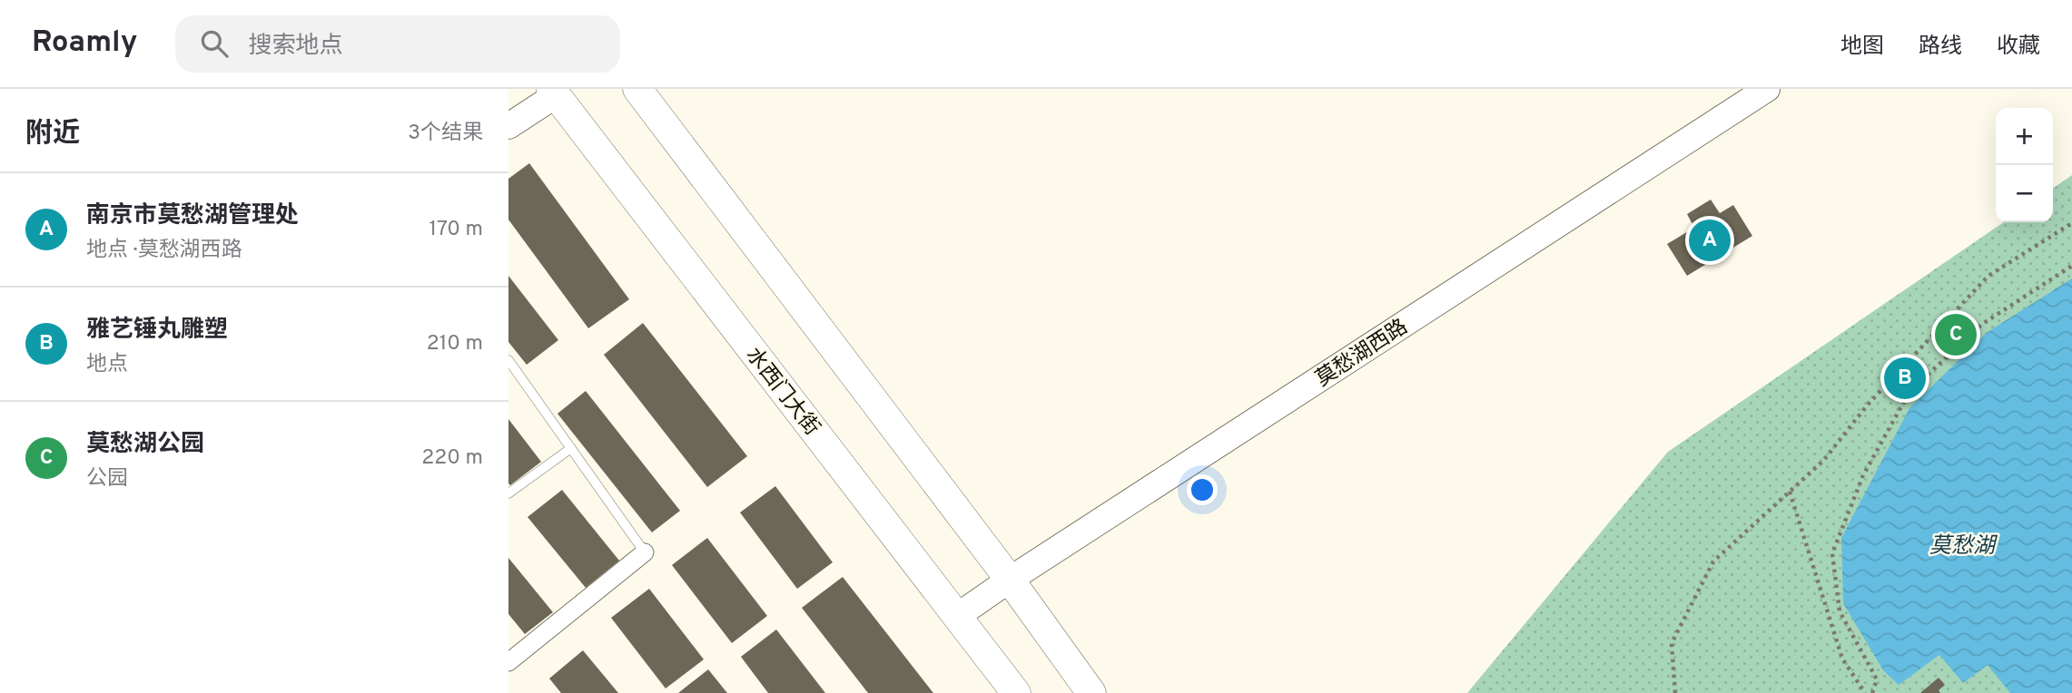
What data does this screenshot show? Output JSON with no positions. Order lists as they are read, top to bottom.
{
  "streets": {
    "main road": ["水西门大街"],
    "street": ["莫愁湖西路"]
  },
  "crossings": [
    ["莫愁湖西路", "水西门大街"]
  ],
  "water": ["莫愁湖"],
  "page": {
    "header": "Roamly",
    "search": "搜索地点",
    "nav": ["地图", "路线", "收藏"],
    "heading": ["附近", "3个结果"],
    "map_buttons": ["+", "−"],
    "list": [
      {
        "mark": "A",
        "name": "南京市莫愁湖管理处",
        "note": "地点 · 莫愁湖西路",
        "value": "170 m"
      },
      {
        "mark": "B",
        "name": "雅艺·锤丸雕塑",
        "note": "地点",
        "value": "210 m"
      },
      {
        "mark": "C",
        "name": "莫愁湖公园",
        "note": "公园",
        "value": "220 m"
      }
    ],
    "pins": ["A", "C", "B"]
  }
}
